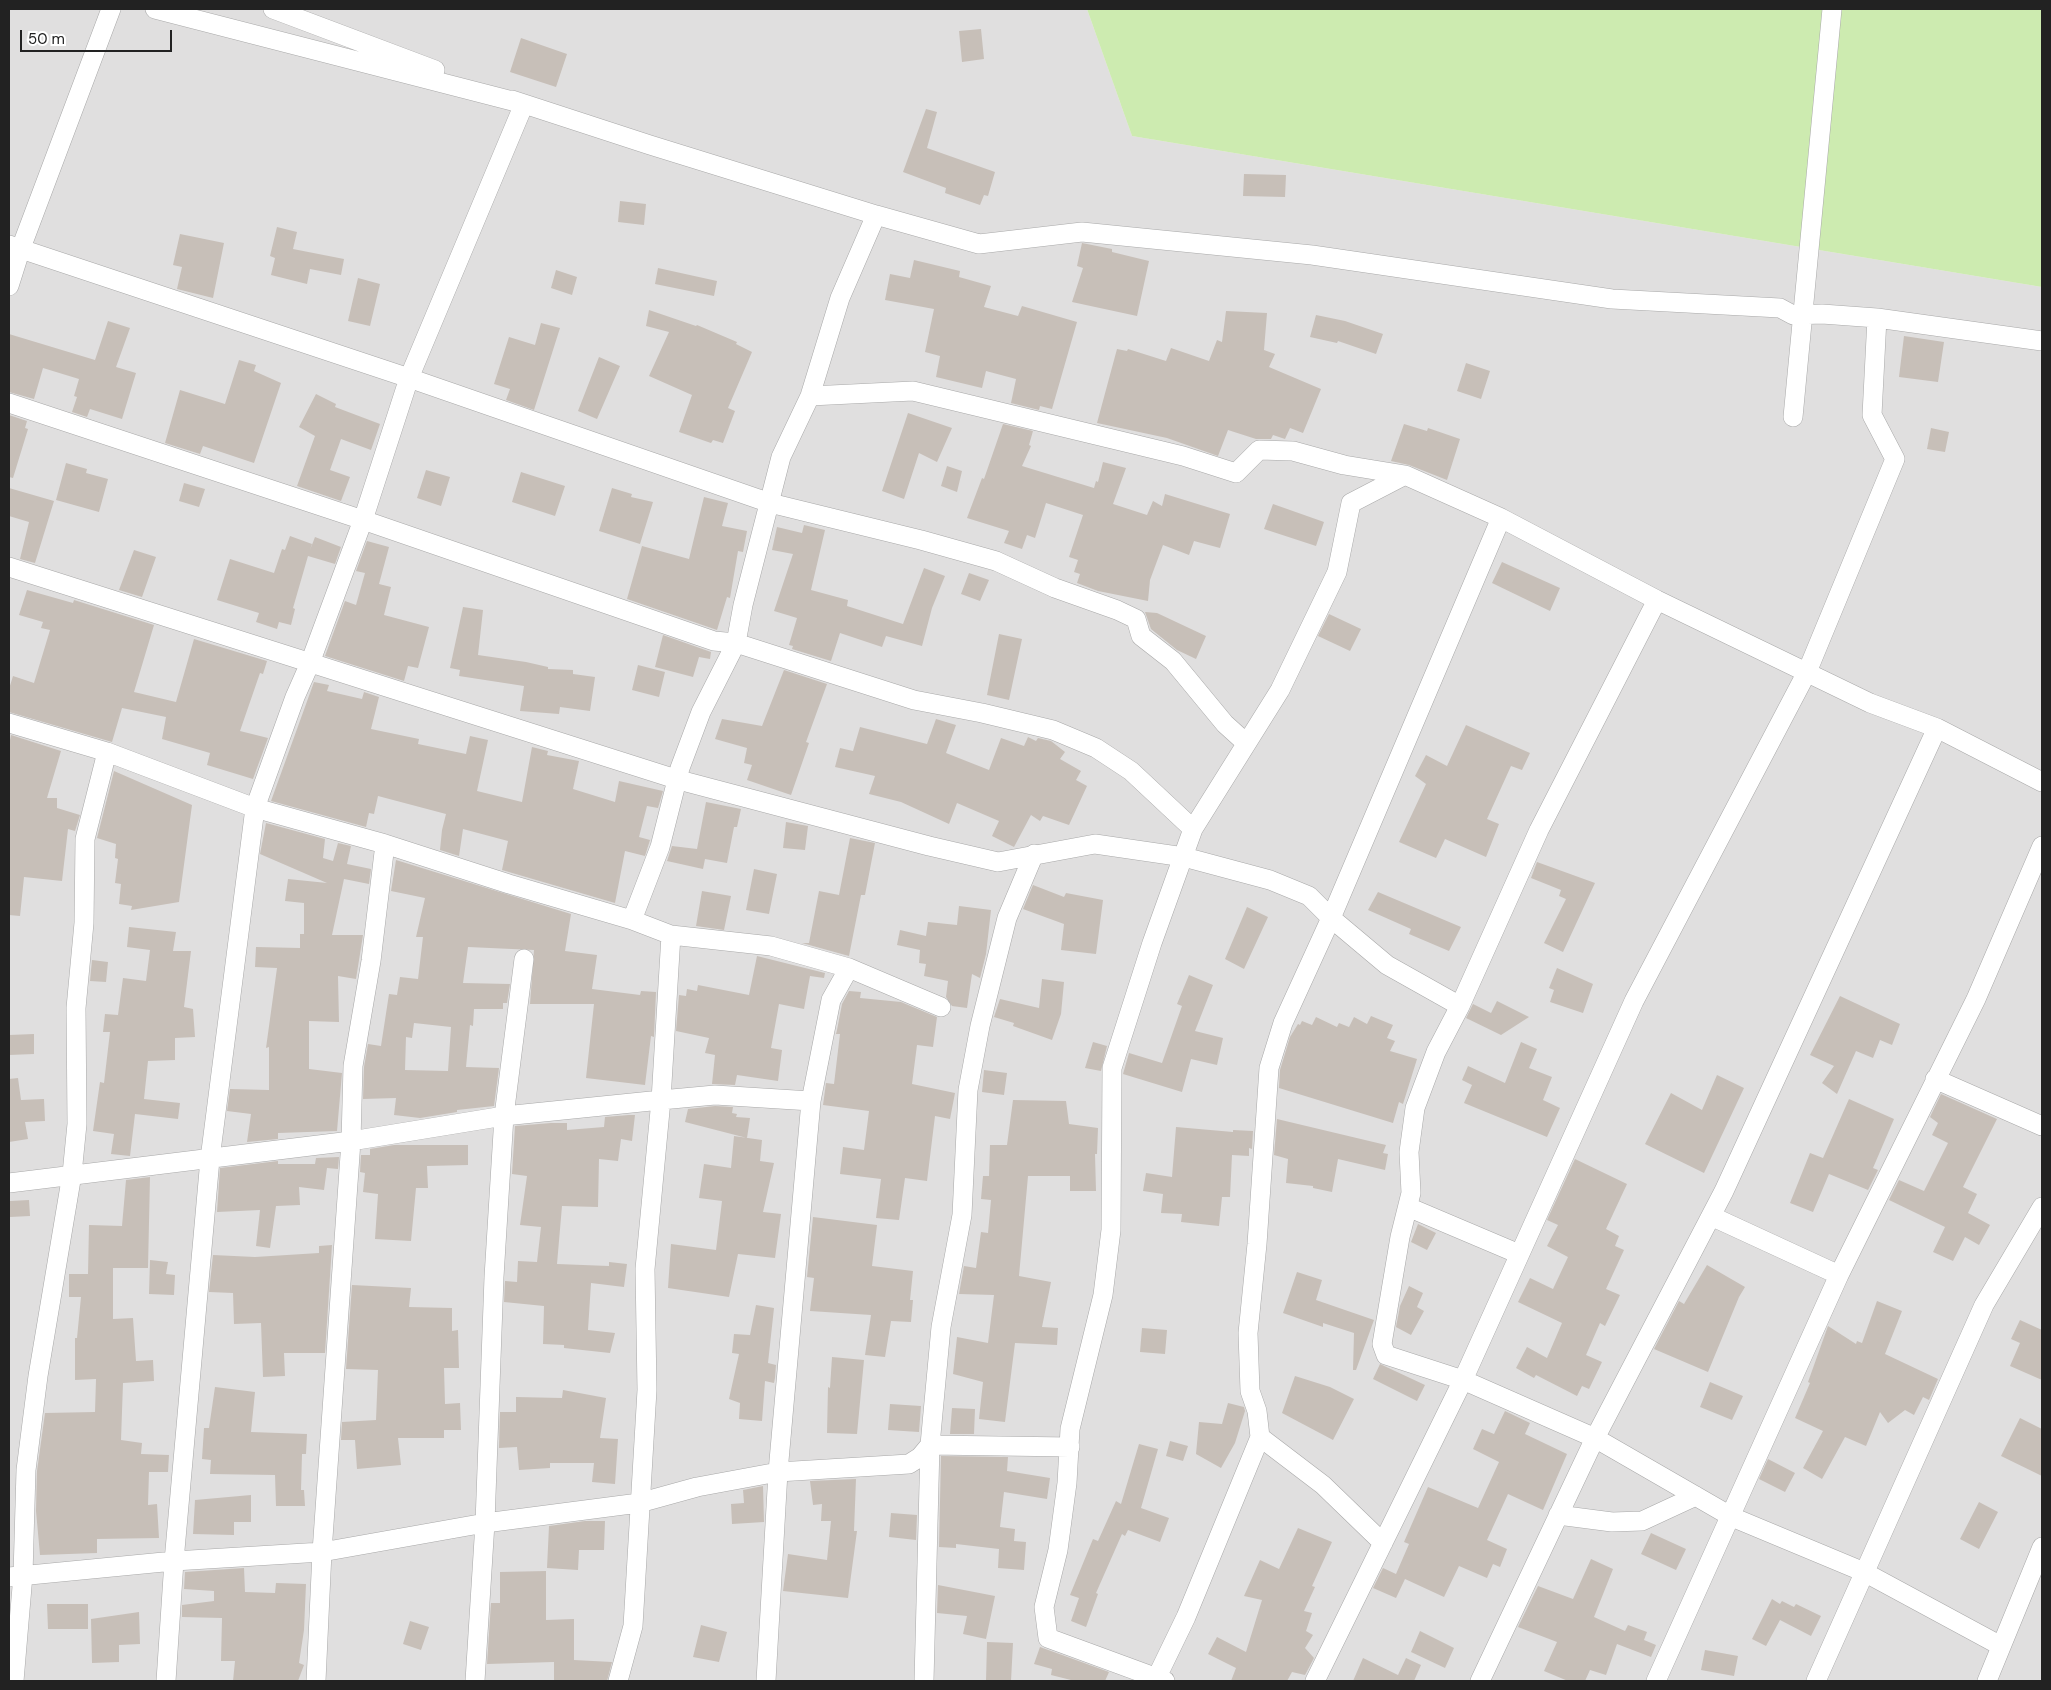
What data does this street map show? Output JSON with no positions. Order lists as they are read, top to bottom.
{
  "scale_bar": "50 m"
}
